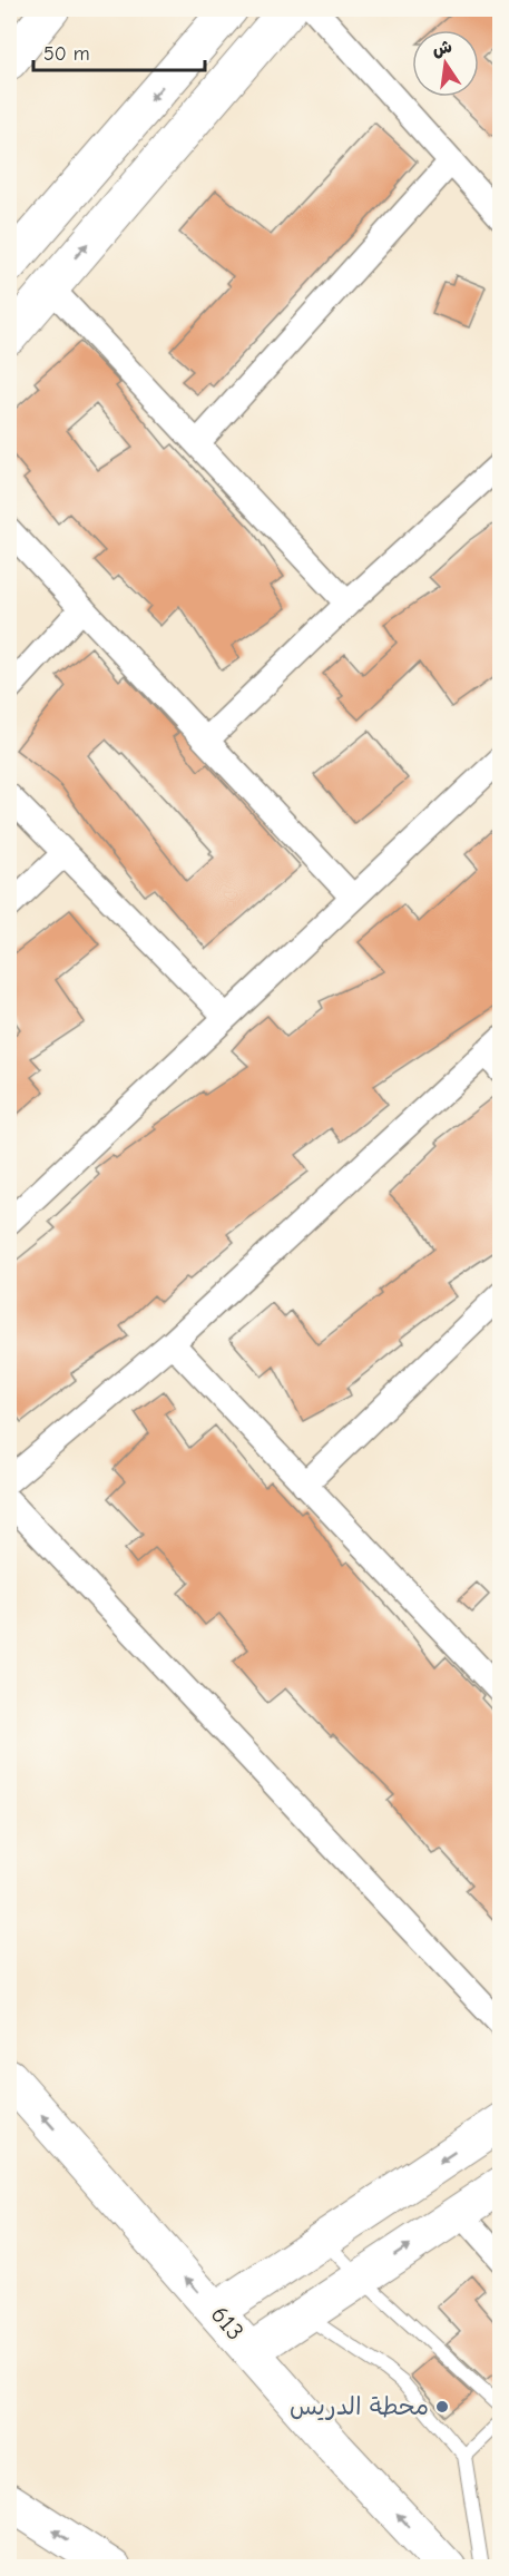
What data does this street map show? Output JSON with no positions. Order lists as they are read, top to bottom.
{
  "streets": {
    "main road": ["613"]
  },
  "one_way": ["613"],
  "places": ["محطة الدريس"],
  "scale_bar": "50 m",
  "north": "top"
}
